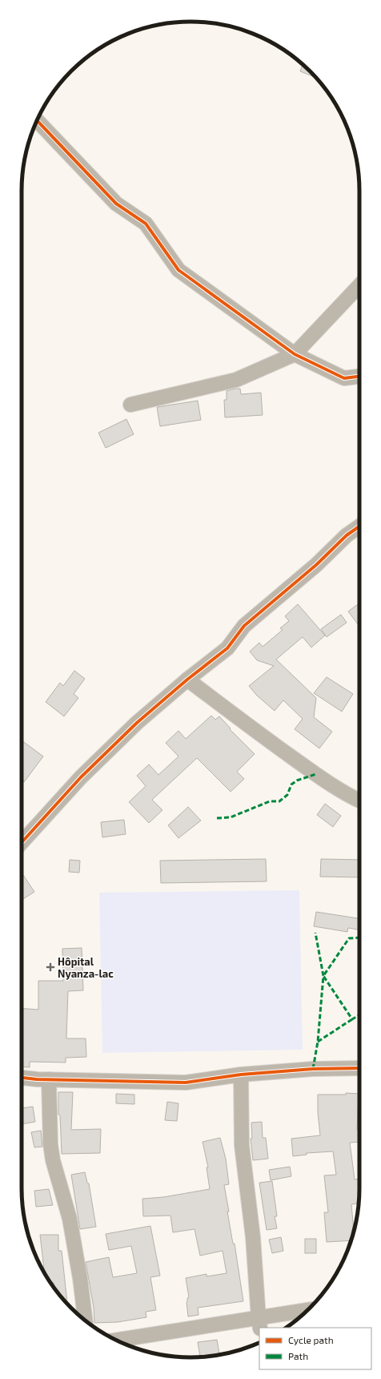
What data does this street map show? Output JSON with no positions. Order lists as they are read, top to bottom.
{
  "places": {
    "health": ["Hôpital Nyanza-lac"]
  },
  "legend": ["Cycle path", "Path"]
}
